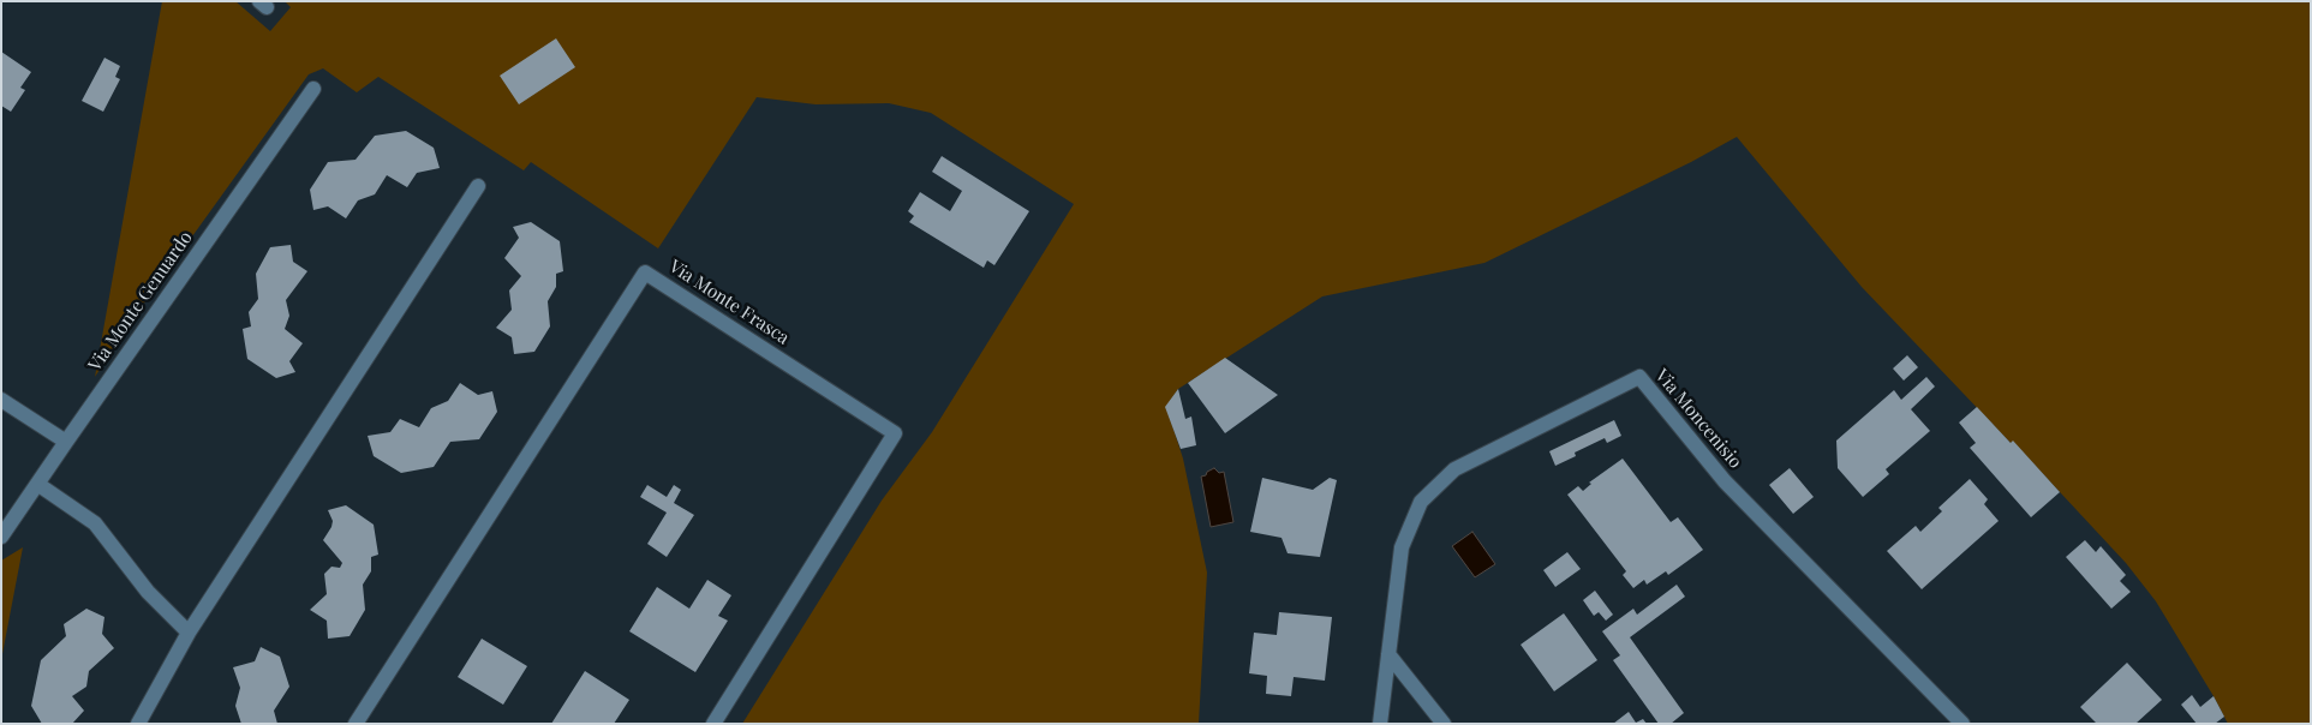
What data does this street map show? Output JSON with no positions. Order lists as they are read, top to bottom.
{
  "streets": {
    "street": ["Via Monte Genuardo", "Via Monte Frasca", "Via Moncenisio"]
  }
}
